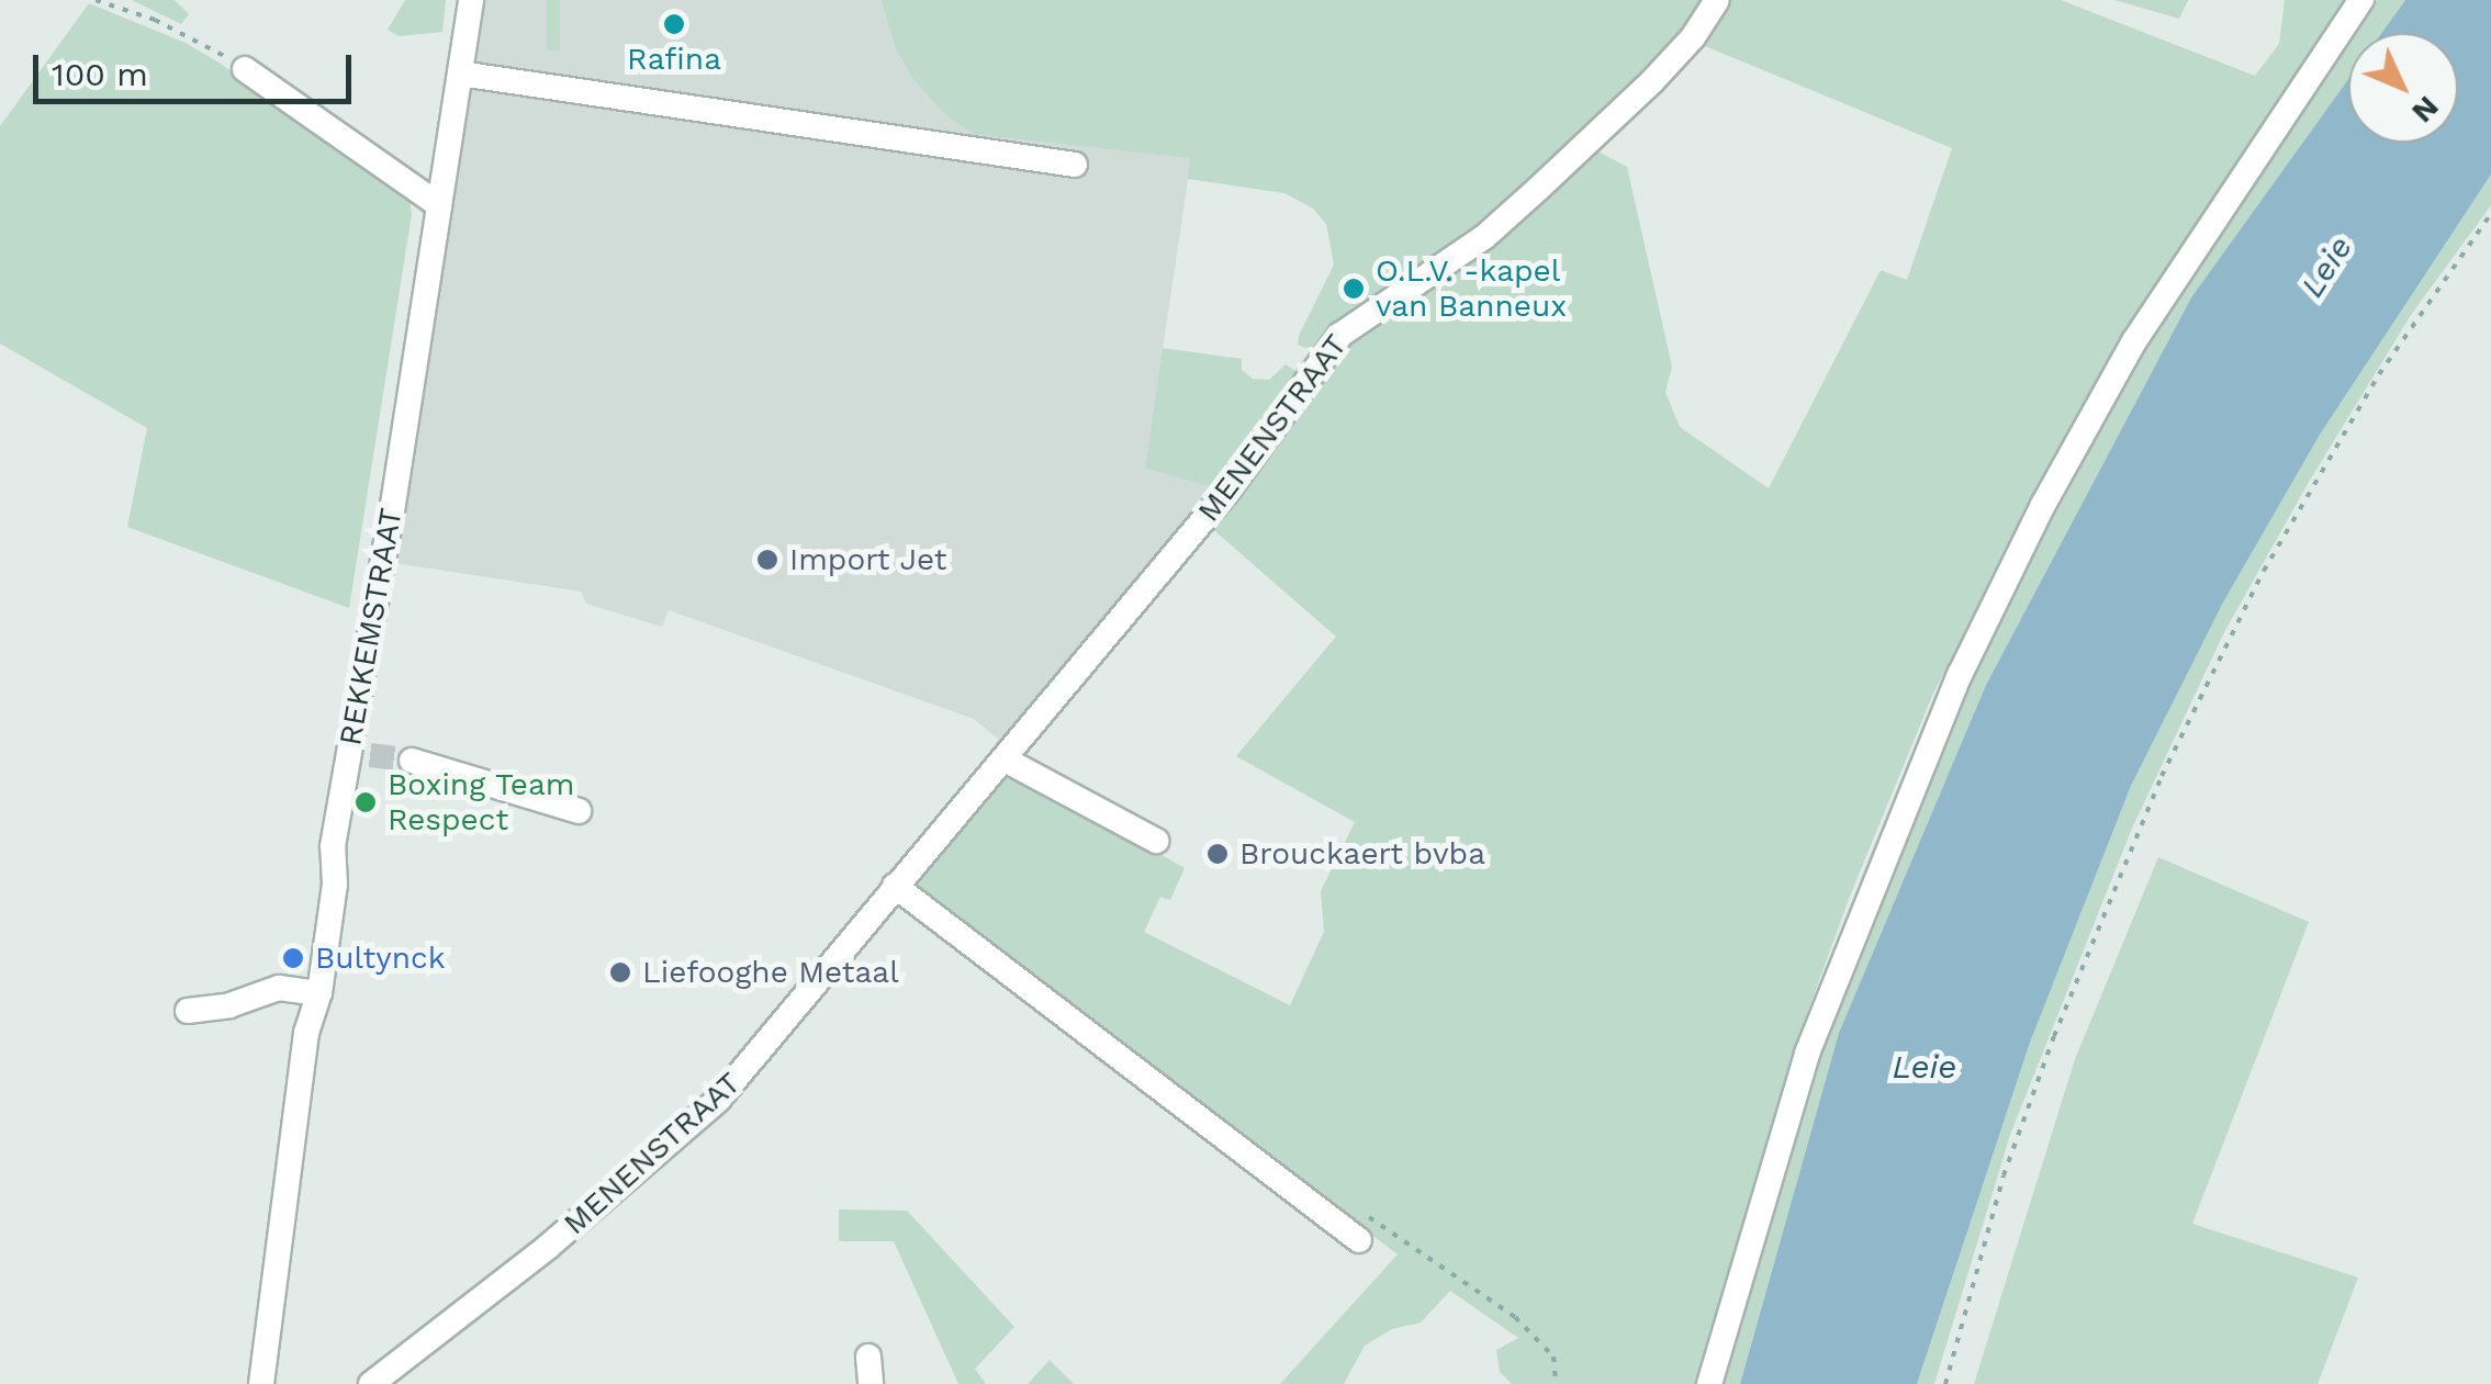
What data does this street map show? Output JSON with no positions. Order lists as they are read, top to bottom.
{
  "streets": {
    "street": ["MENENSTRAAT", "REKKEMSTRAAT"]
  },
  "water": ["Leie"],
  "places": [
    "Rafina",
    "O.L.V. -kapel van Banneux",
    "Import Jet",
    "Boxing Team Respect",
    "Brouckaert bvba",
    "Bultynck",
    "Liefooghe Metaal"
  ],
  "scale_bar": "100 m",
  "north": "bottom right"
}
